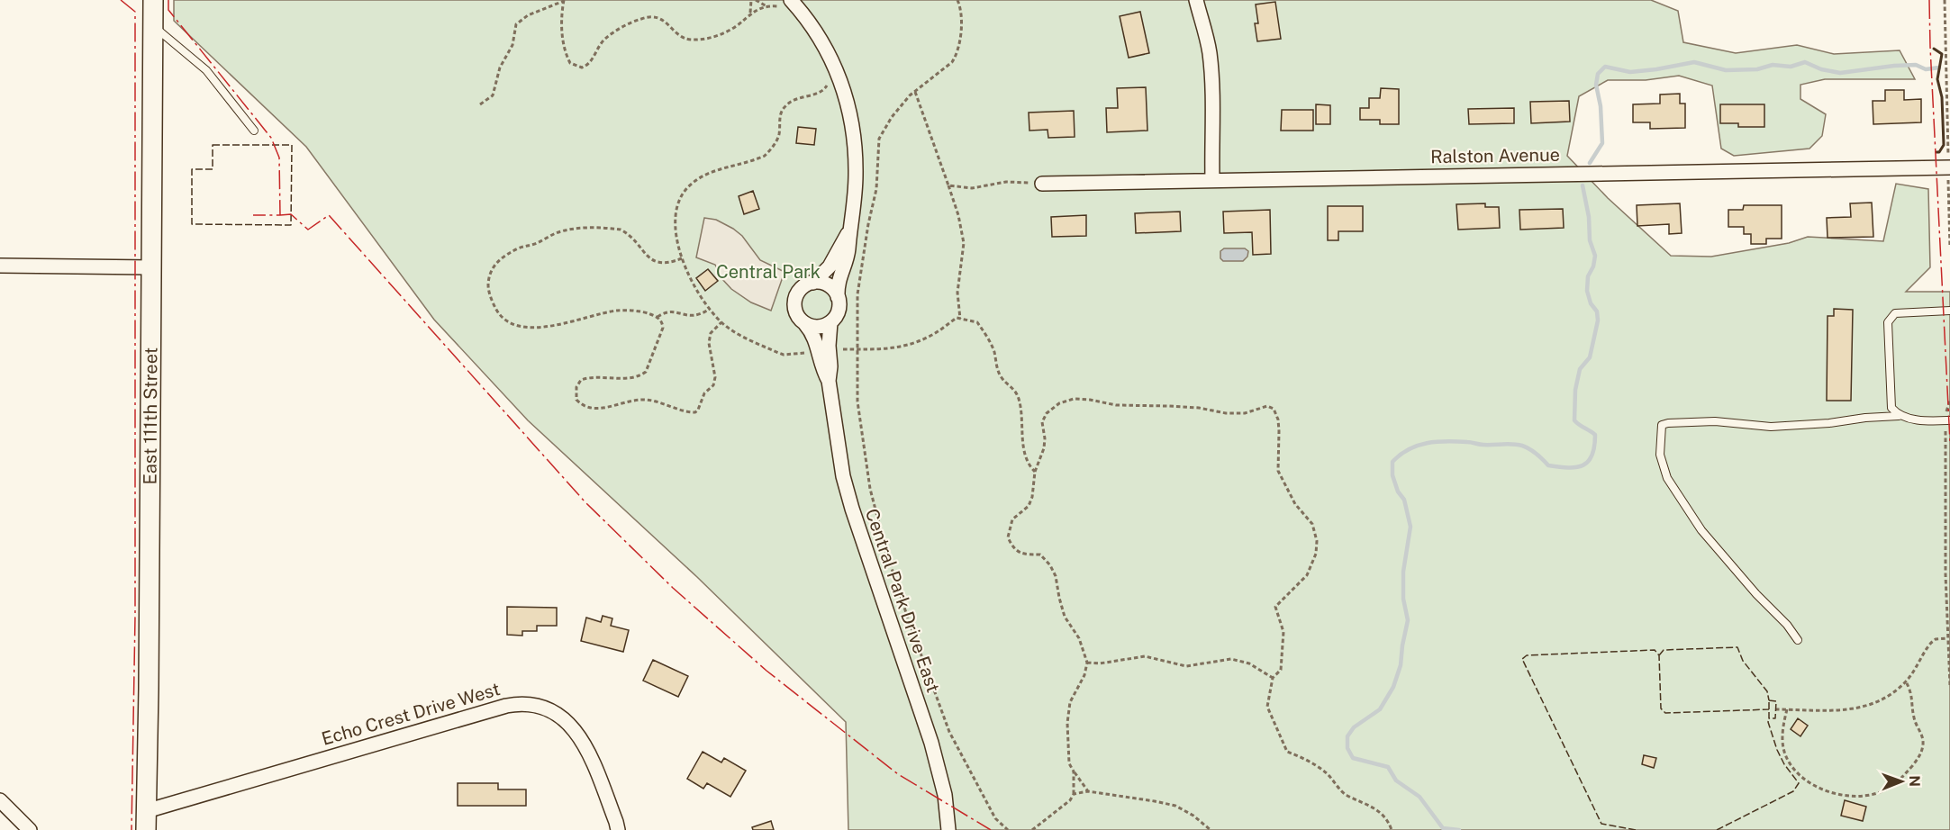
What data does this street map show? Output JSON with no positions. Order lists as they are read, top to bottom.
{
  "streets": {
    "main road": ["East 111th Street"],
    "street": ["Ralston Avenue", "Central Park Drive East", "Echo Crest Drive West"]
  },
  "crossings": [
    ["East 111th Street", "Echo Crest Drive West"]
  ],
  "parks": ["Central Park"],
  "north": "right"
}
